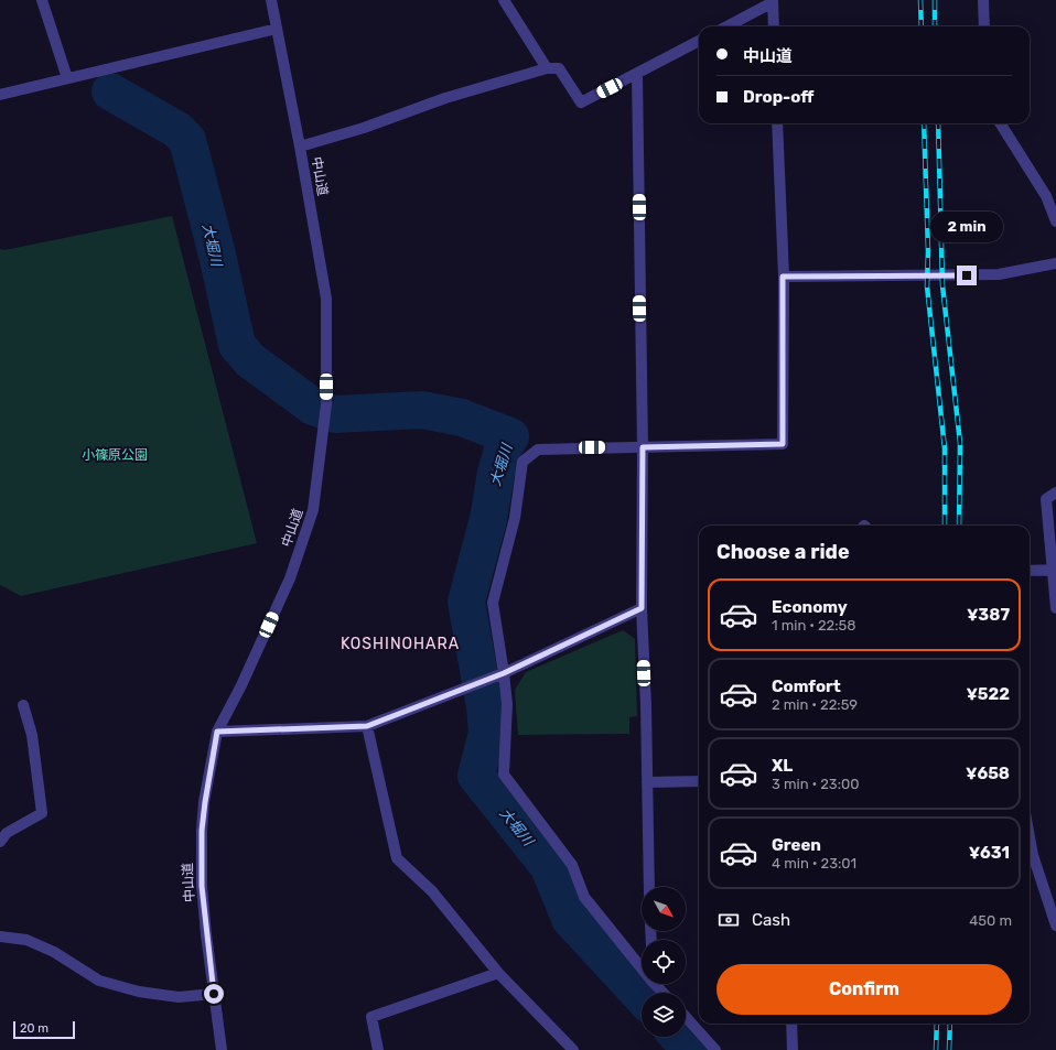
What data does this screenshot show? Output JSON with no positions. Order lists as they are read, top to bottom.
{
  "streets": {
    "street": ["中山道"]
  },
  "districts": ["KOSHINOHARA"],
  "water": ["大堀川"],
  "parks": ["小篠原公園"],
  "scale_bar": "20 m",
  "north": "bottom right",
  "page": {
    "banner": ["中山道", "Drop-off"],
    "bubble": "2 min",
    "heading": "Choose a ride",
    "list": [
      {
        "name": "Economy",
        "note": "1 min · 22:58",
        "value": "¥387"
      },
      {
        "name": "Comfort",
        "note": "2 min · 22:59",
        "value": "¥522"
      },
      {
        "name": "XL",
        "note": "3 min · 23:00",
        "value": "¥658"
      },
      {
        "name": "Green",
        "note": "4 min · 23:01",
        "value": "¥631"
      }
    ],
    "pay": ["Cash", "450 m"],
    "buttons": "Confirm",
    "scale": "20 m"
  }
}
